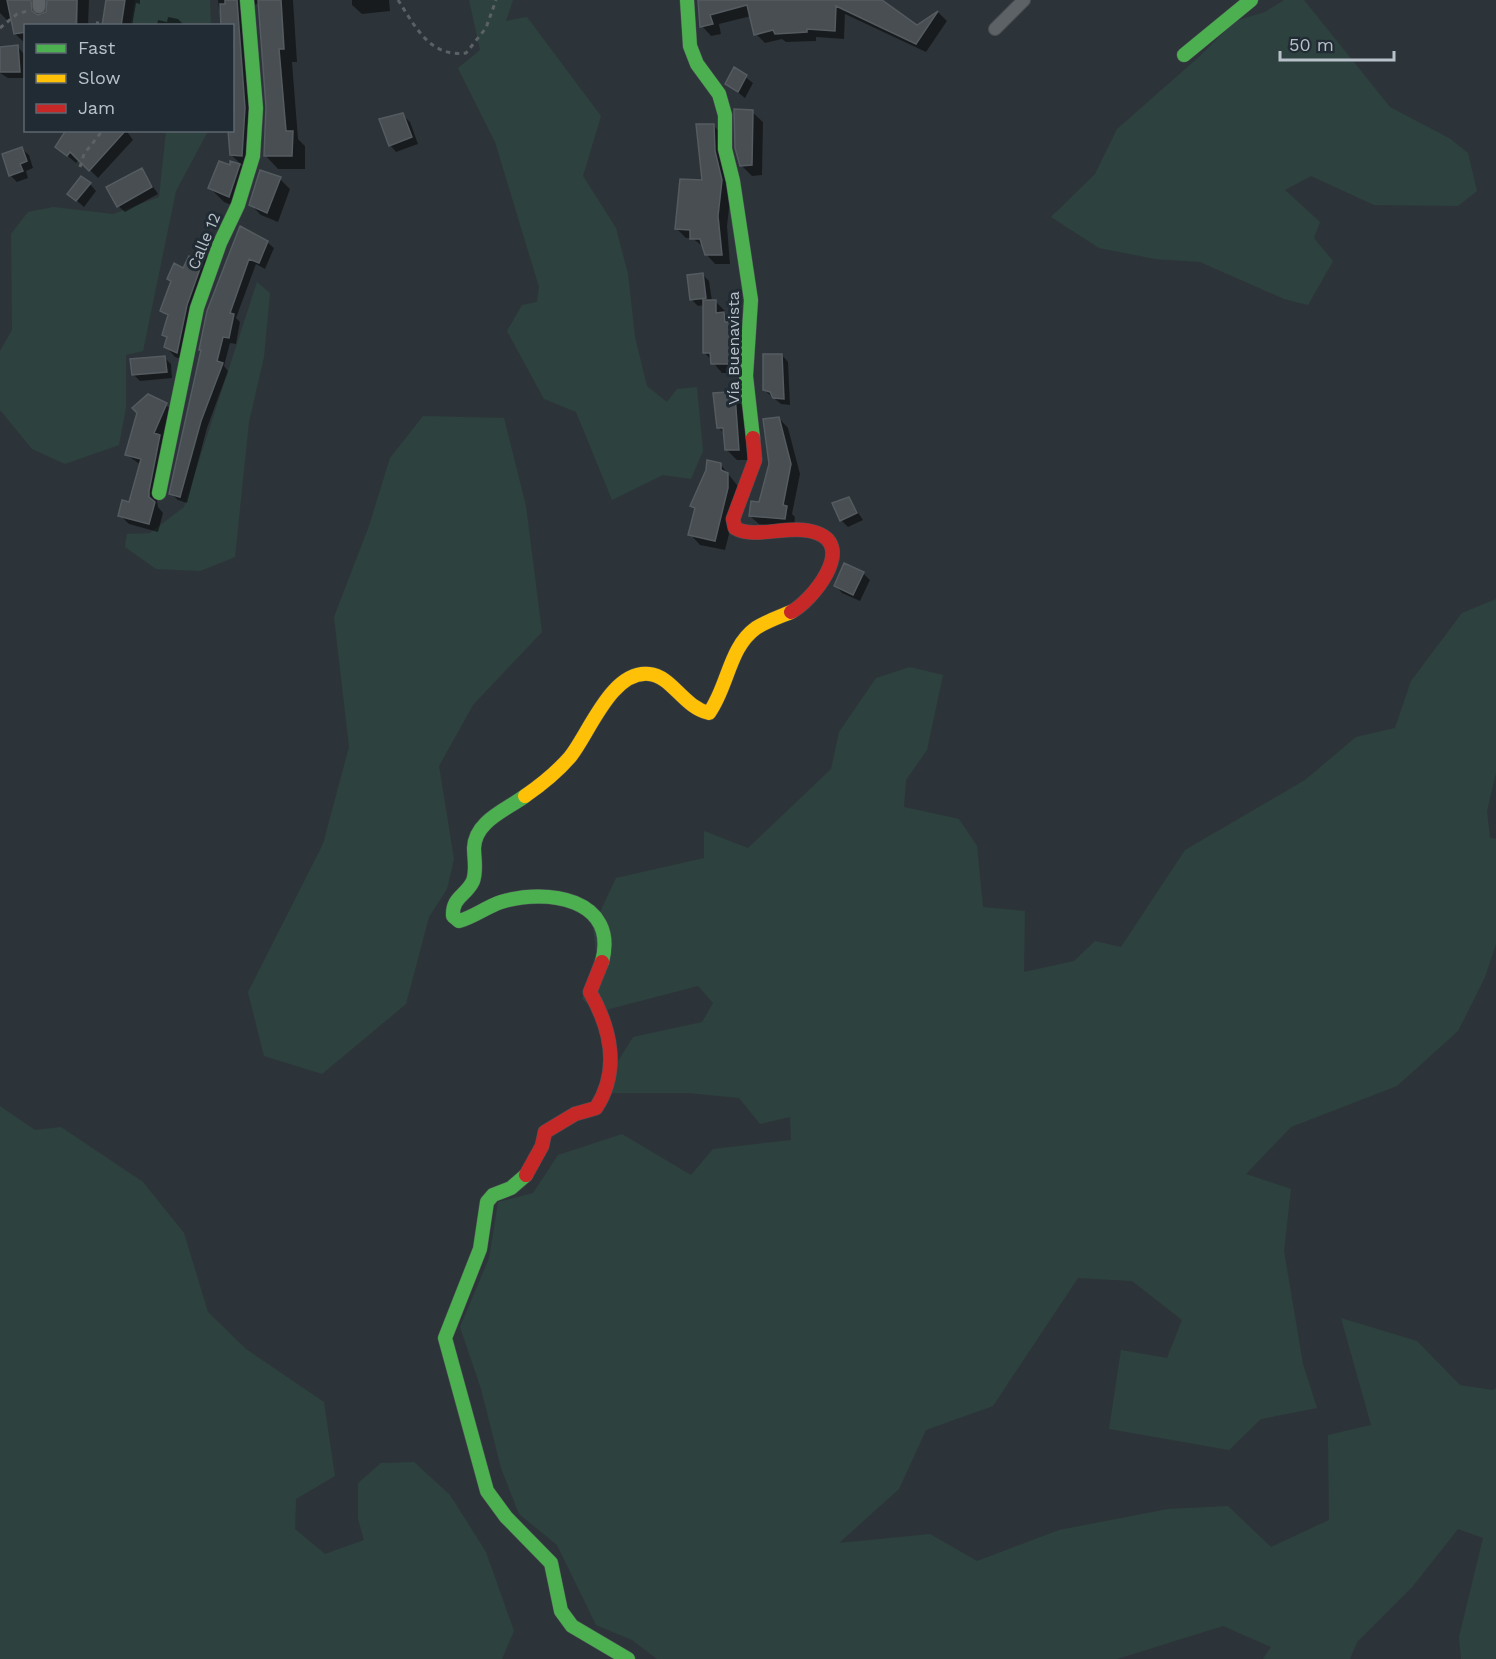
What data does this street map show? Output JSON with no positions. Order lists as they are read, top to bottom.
{
  "streets": {
    "street": ["Calle 12", "Vía Buenavista"]
  },
  "legend": ["Fast", "Slow", "Jam"],
  "scale_bar": "50 m"
}
